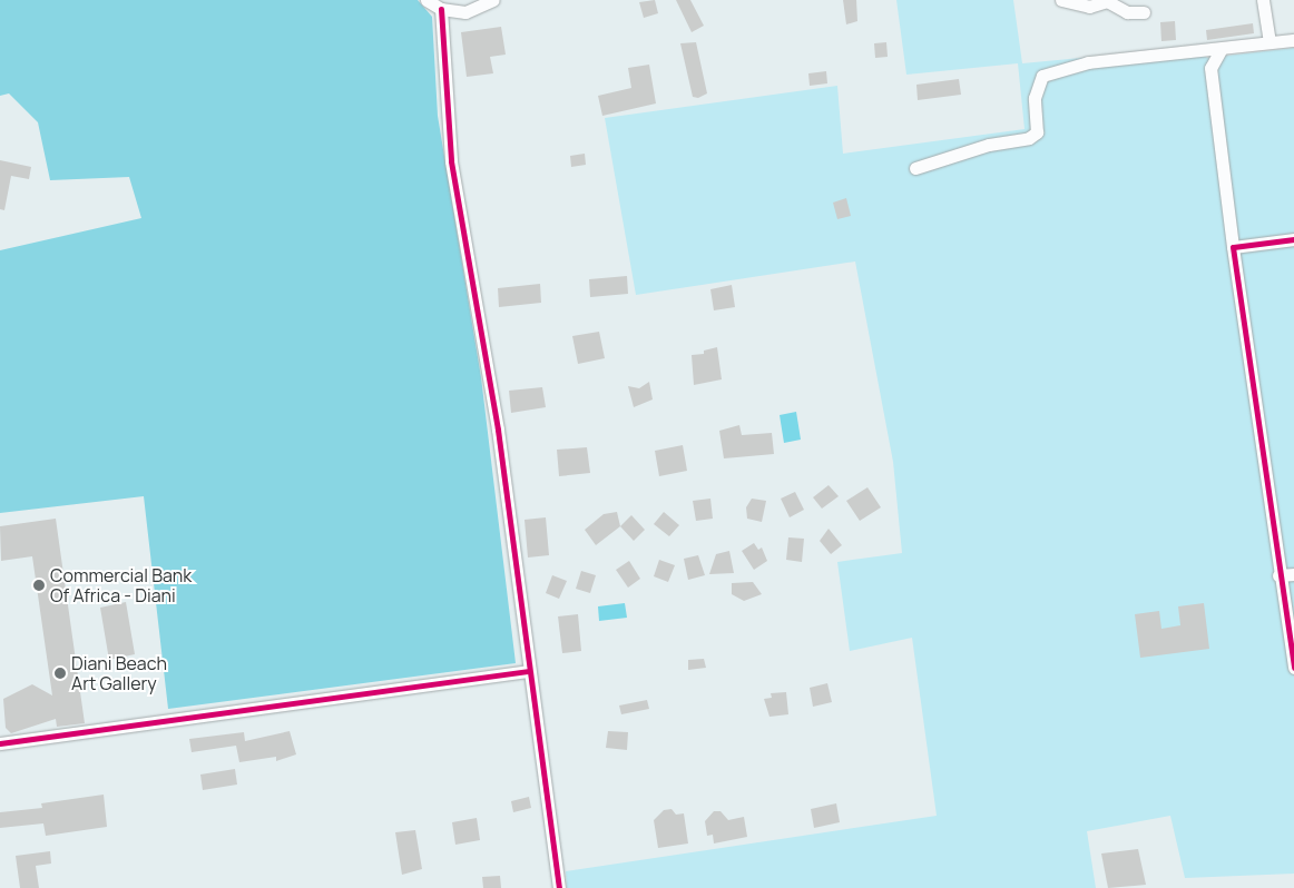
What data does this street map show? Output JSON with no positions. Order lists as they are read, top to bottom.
{
  "places": ["Commercial Bank Of Africa - Diani", "Diani Beach Art Gallery"]
}
